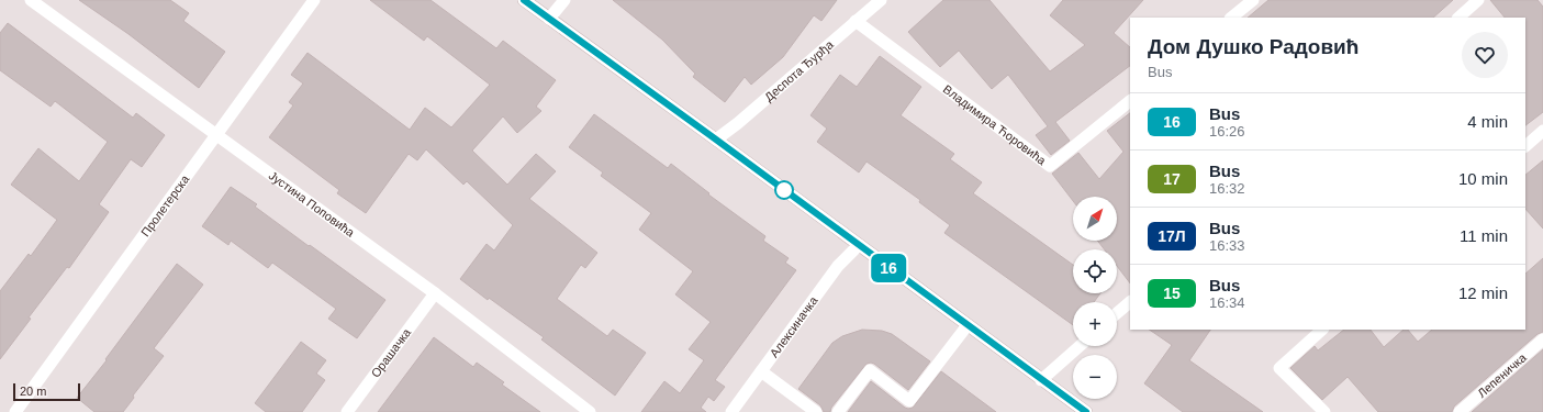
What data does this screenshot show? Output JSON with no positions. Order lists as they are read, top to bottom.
{
  "streets": {
    "street": [
      "Деспота Ђурђа",
      "Владимира Ћоровића",
      "Јустина Поповића",
      "Пролетерска",
      "Алексиначка",
      "Орашачка",
      "Лепеничка"
    ]
  },
  "crossings": [
    ["Деспота Ђурђа", "Владимира Ћоровића"],
    ["Јустина Поповића", "Пролетерска"],
    ["Јустина Поповића", "Орашачка"]
  ],
  "lines": ["bus line 16"],
  "scale_bar": "20 m",
  "north": "top right",
  "page": {
    "on_map": "16",
    "heading": ["Дом Душко Радовић", "Bus"],
    "list": [
      {
        "mark": "16",
        "name": "Bus",
        "note": "16:26",
        "value": "4 min"
      },
      {
        "mark": "17",
        "name": "Bus",
        "note": "16:32",
        "value": "10 min"
      },
      {
        "mark": "17Л",
        "name": "Bus",
        "note": "16:33",
        "value": "11 min"
      },
      {
        "mark": "15",
        "name": "Bus",
        "note": "16:34",
        "value": "12 min"
      }
    ],
    "map_buttons": ["+", "−"],
    "scale": "20 m"
  }
}
